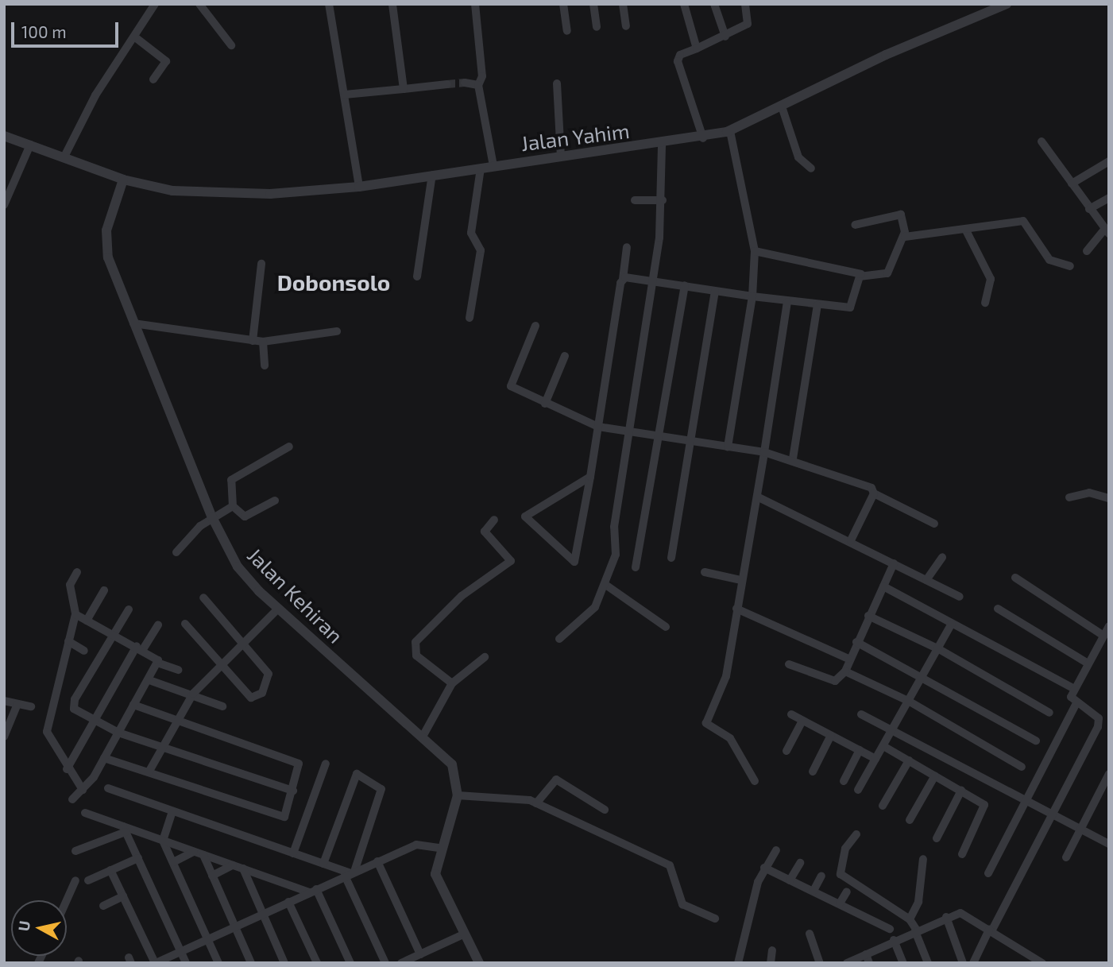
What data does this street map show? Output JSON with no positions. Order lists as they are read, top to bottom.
{
  "streets": {
    "street": ["Jalan Yahim", "Jalan Kehiran"]
  },
  "crossings": [
    ["Jalan Yahim", "Jalan Kehiran"]
  ],
  "districts": ["Dobonsolo"],
  "scale_bar": "100 m",
  "north": "left"
}
